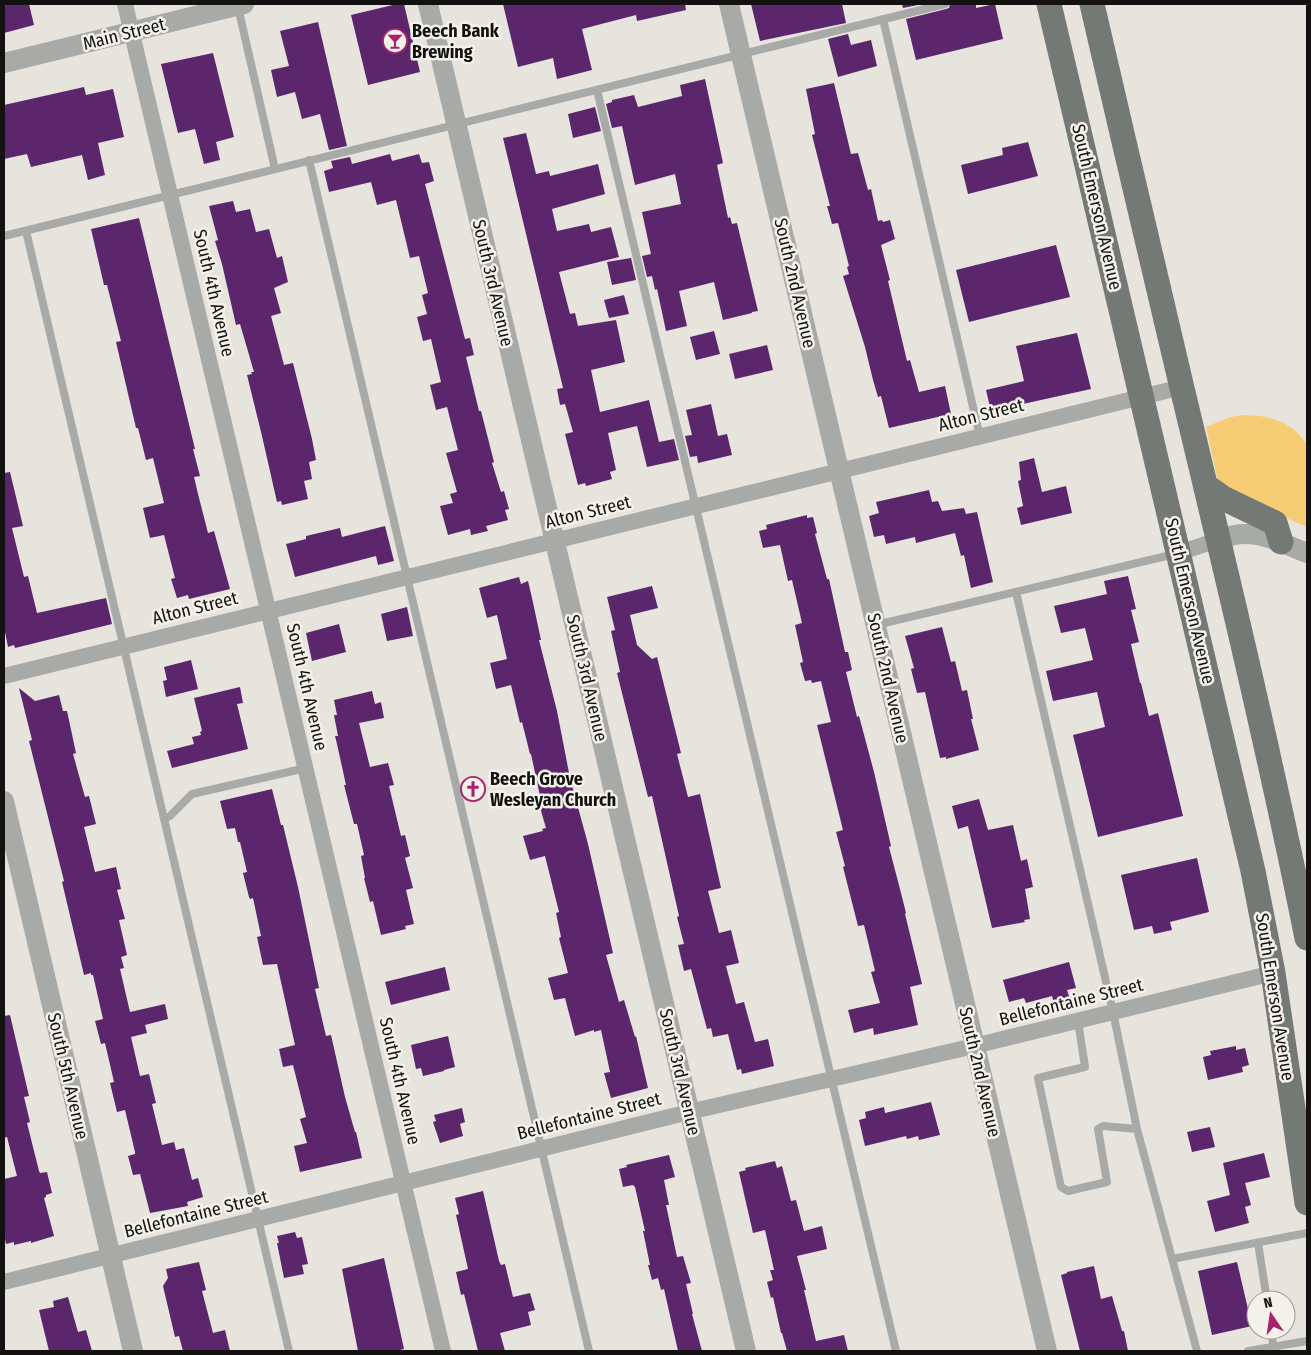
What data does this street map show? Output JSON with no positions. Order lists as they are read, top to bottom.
{
  "streets": {
    "main road": ["South Emerson Avenue"],
    "street": [
      "Main Street",
      "South 3rd Avenue",
      "South 2nd Avenue",
      "South 4th Avenue",
      "Alton Street",
      "Bellefontaine Street",
      "South 5th Avenue"
    ]
  },
  "crossings": [
    ["Main Street", "South 4th Avenue"],
    ["South Emerson Avenue", "Alton Street"],
    ["South Emerson Avenue", "Bellefontaine Street"],
    ["South 3rd Avenue", "Alton Street"],
    ["South 3rd Avenue", "Bellefontaine Street"],
    ["South 2nd Avenue", "Alton Street"],
    ["South 2nd Avenue", "Bellefontaine Street"],
    ["South 4th Avenue", "Alton Street"],
    ["South 4th Avenue", "Bellefontaine Street"],
    ["Bellefontaine Street", "South 5th Avenue"]
  ],
  "places": {
    "bar": ["Beech Bank Brewing"],
    "church": ["Beech Grove Wesleyan Church"]
  },
  "north": "top"
}
